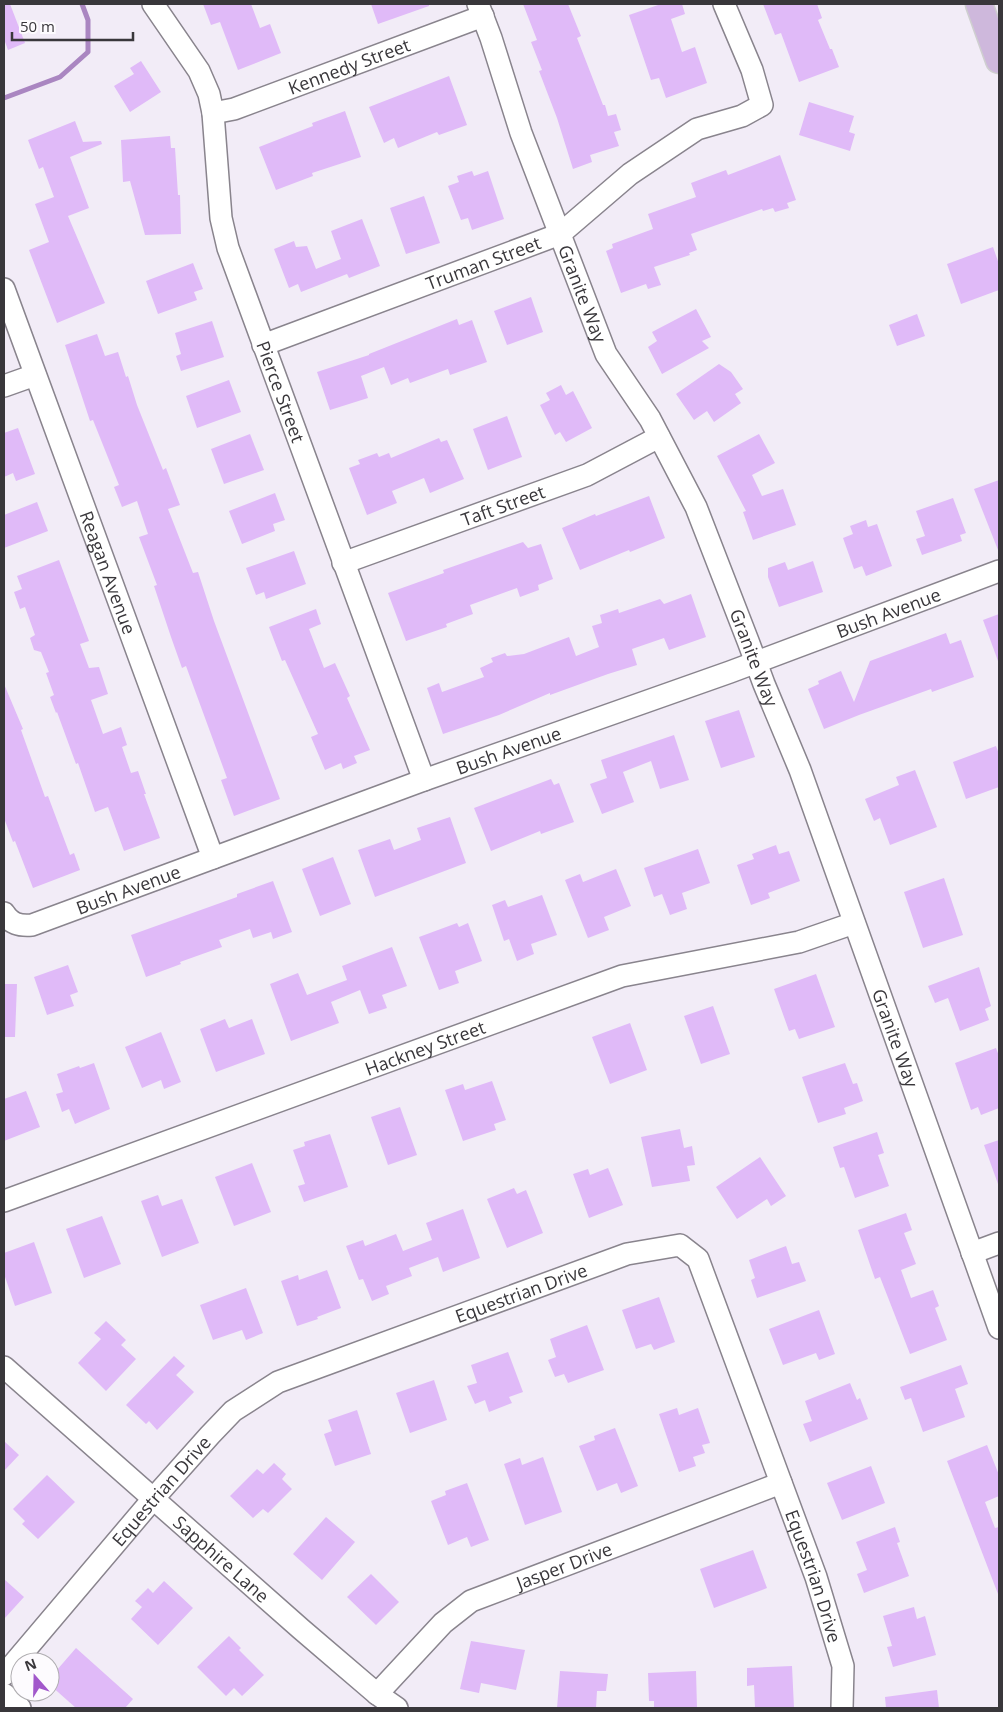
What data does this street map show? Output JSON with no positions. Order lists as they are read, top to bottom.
{
  "streets": {
    "street": [
      "Kennedy Street",
      "Truman Street",
      "Granite Way",
      "Pierce Street",
      "Taft Street",
      "Reagan Avenue",
      "Bush Avenue",
      "Hackney Street",
      "Equestrian Drive",
      "Sapphire Lane",
      "Jasper Drive"
    ]
  },
  "crossings": [
    ["Kennedy Street", "Granite Way"],
    ["Kennedy Street", "Pierce Street"],
    ["Truman Street", "Granite Way"],
    ["Truman Street", "Pierce Street"],
    ["Granite Way", "Taft Street"],
    ["Granite Way", "Bush Avenue"],
    ["Granite Way", "Hackney Street"],
    ["Pierce Street", "Taft Street"],
    ["Pierce Street", "Bush Avenue"],
    ["Reagan Avenue", "Bush Avenue"],
    ["Equestrian Drive", "Sapphire Lane"],
    ["Equestrian Drive", "Jasper Drive"],
    ["Sapphire Lane", "Jasper Drive"]
  ],
  "scale_bar": "50 m",
  "north": "top"
}
